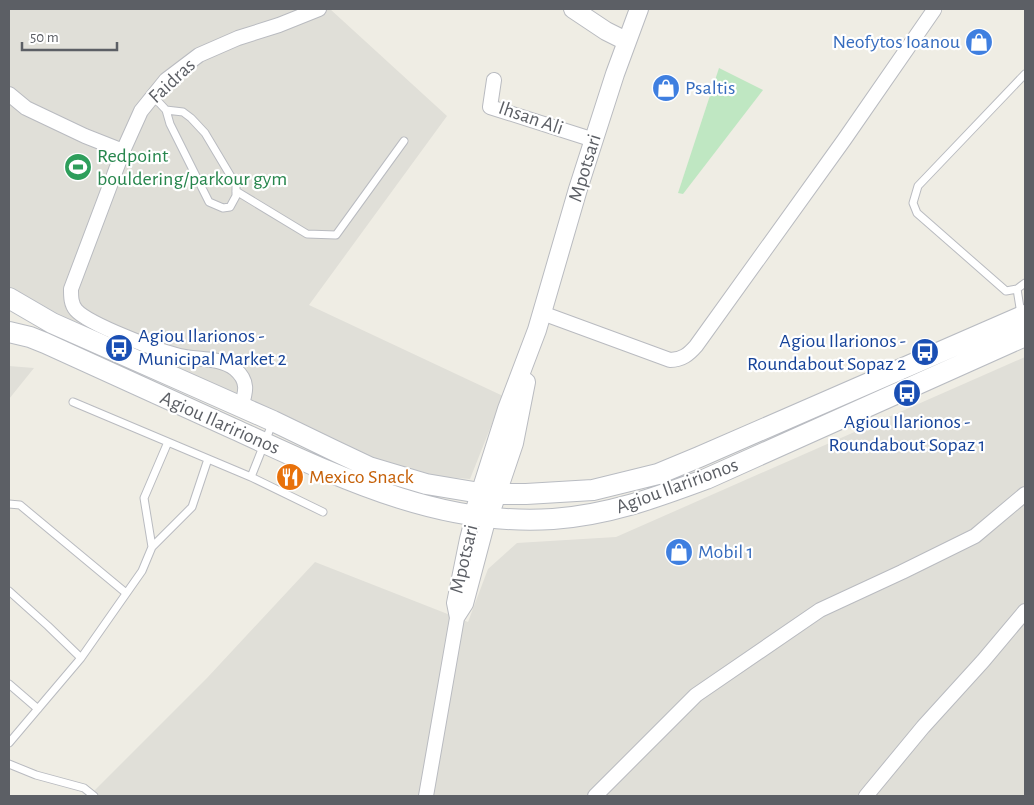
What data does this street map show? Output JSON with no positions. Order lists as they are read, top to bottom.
{
  "streets": {
    "main road": ["Agiou Ilaririonos"],
    "street": ["Faidras", "Ihsan Ali", "Mpotsari"]
  },
  "crossings": [
    ["Faidras", "Agiou Ilaririonos"],
    ["Ihsan Ali", "Mpotsari"],
    ["Mpotsari", "Agiou Ilaririonos"]
  ],
  "places": {
    "shop": ["Neofytos Ioanou", "Psaltis", "Mobil 1"],
    "sports": ["Redpoint bouldering/parkour gym"],
    "bus stop": ["Agiou Ilarionos - Municipal Market 2", "Agiou Ilarionos - Roundabout Sopaz 2", "Agiou Ilarionos - Roundabout Sopaz 1"],
    "restaurant": ["Mexico Snack"]
  },
  "scale_bar": "50 m"
}
